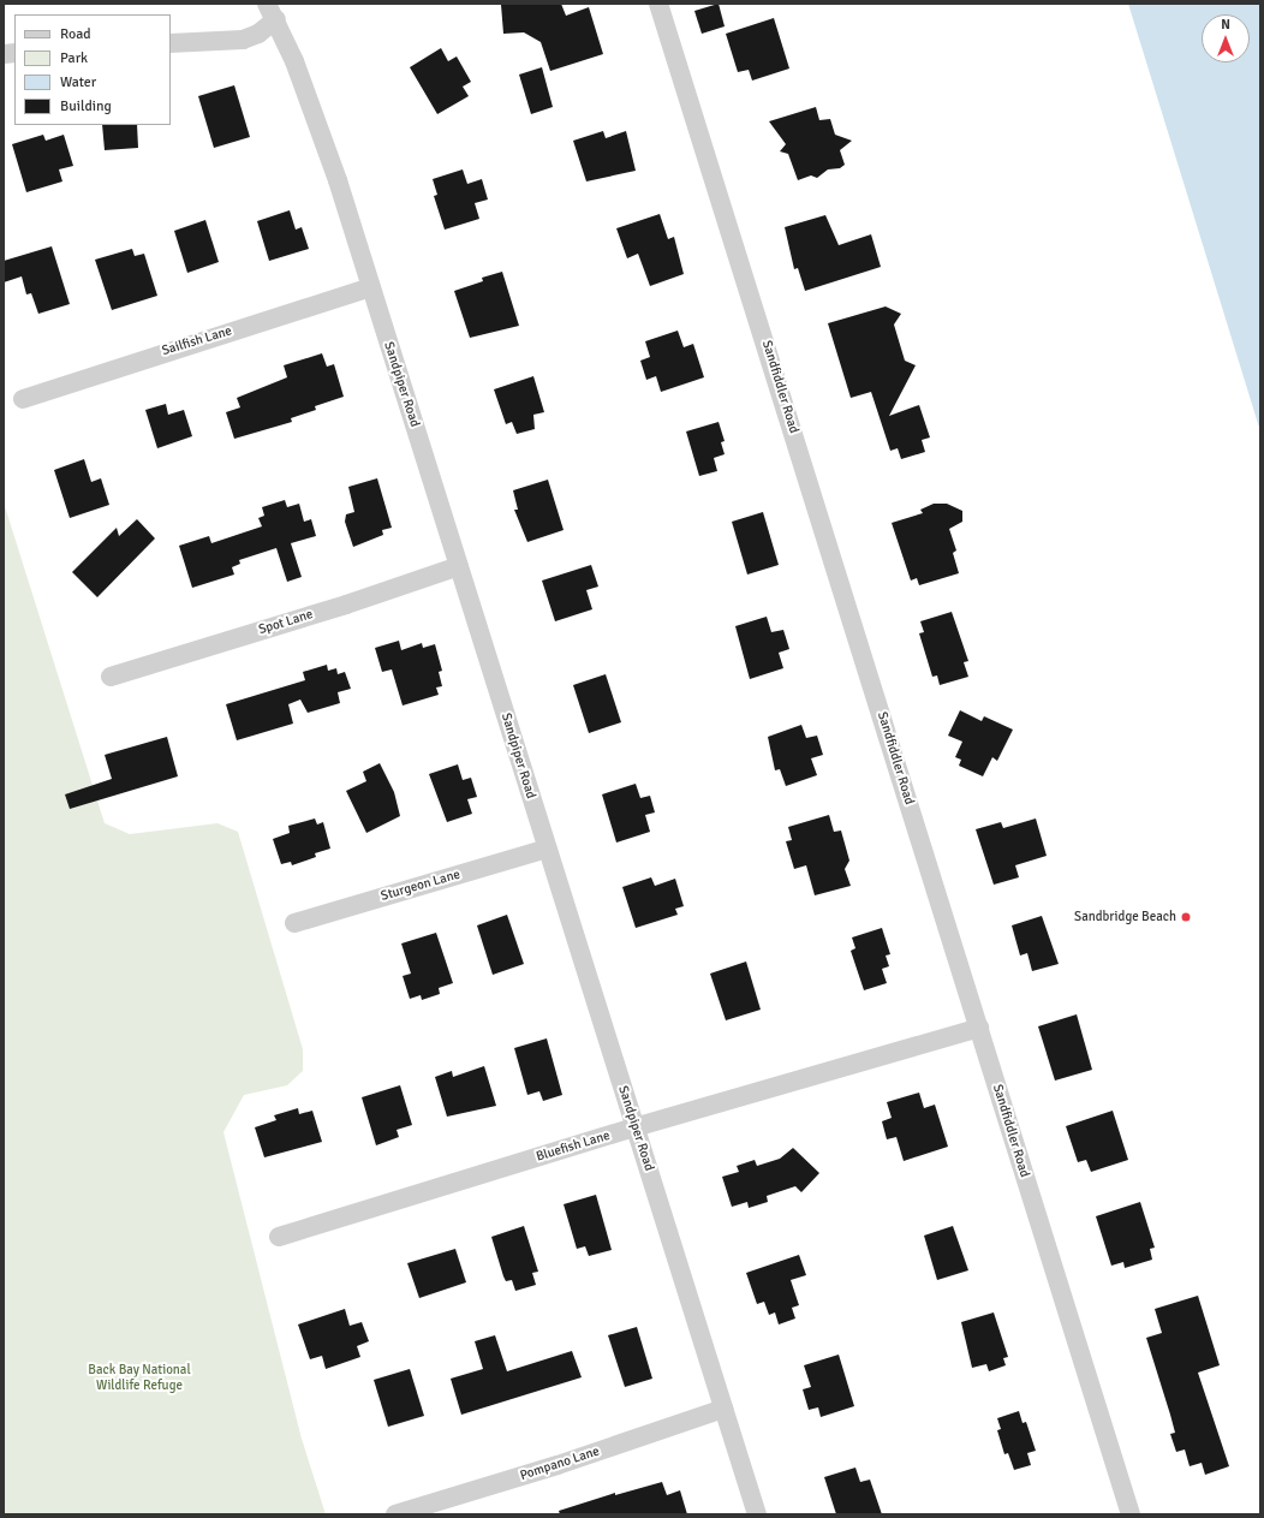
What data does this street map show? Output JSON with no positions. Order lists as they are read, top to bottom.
{
  "streets": {
    "street": [
      "Sailfish Lane",
      "Sandpiper Road",
      "Sandfiddler Road",
      "Spot Lane",
      "Sturgeon Lane",
      "Bluefish Lane",
      "Pompano Lane"
    ]
  },
  "crossings": [
    ["Sailfish Lane", "Sandpiper Road"],
    ["Sandpiper Road", "Spot Lane"],
    ["Sandpiper Road", "Sturgeon Lane"],
    ["Sandpiper Road", "Bluefish Lane"],
    ["Sandpiper Road", "Pompano Lane"],
    ["Sandfiddler Road", "Bluefish Lane"]
  ],
  "parks": ["Back Bay National Wildlife Refuge"],
  "places": ["Sandbridge Beach"],
  "legend": [
    "Road",
    "Park",
    "Water",
    "Building"
  ],
  "north": "top"
}
